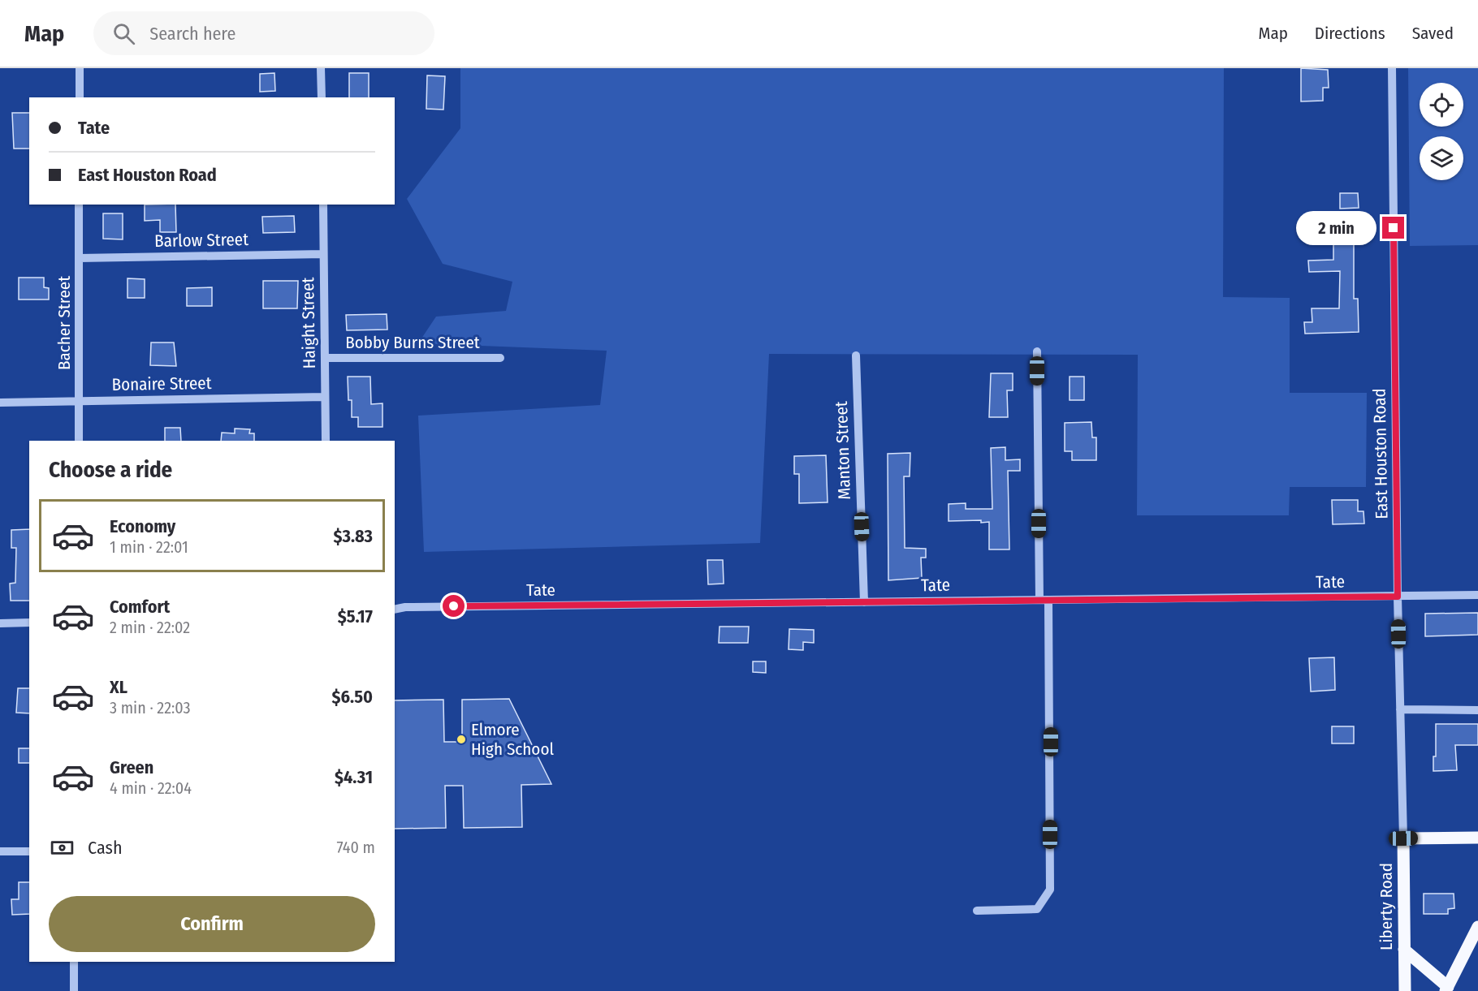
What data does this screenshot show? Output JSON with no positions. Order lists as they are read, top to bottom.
{
  "streets": {
    "main road": ["Liberty Road"],
    "street": [
      "Barlow Street",
      "Bacher Street",
      "Haight Street",
      "Bobby Burns Street",
      "Bonaire Street",
      "Manton Street",
      "East Houston Road",
      "Tate"
    ]
  },
  "crossings": [
    ["Barlow Street", "Bacher Street"],
    ["Barlow Street", "Haight Street"],
    ["Bacher Street", "Bonaire Street"],
    ["Haight Street", "Bobby Burns Street"],
    ["Haight Street", "Bonaire Street"],
    ["Manton Street", "Tate"],
    ["East Houston Road", "Tate"],
    ["East Houston Road", "Liberty Road"]
  ],
  "places": ["Elmore High School"],
  "page": {
    "header": "Map",
    "search": "Search here",
    "nav": ["Map", "Directions", "Saved"],
    "banner": ["Tate", "East Houston Road"],
    "bubble": "2 min",
    "heading": "Choose a ride",
    "list": [
      {
        "name": "Economy",
        "note": "1 min · 22:01",
        "value": "$3.83"
      },
      {
        "name": "Comfort",
        "note": "2 min · 22:02",
        "value": "$5.17"
      },
      {
        "name": "XL",
        "note": "3 min · 22:03",
        "value": "$6.50"
      },
      {
        "name": "Green",
        "note": "4 min · 22:04",
        "value": "$4.31"
      }
    ],
    "pay": ["Cash", "740 m"],
    "buttons": "Confirm"
  }
}
